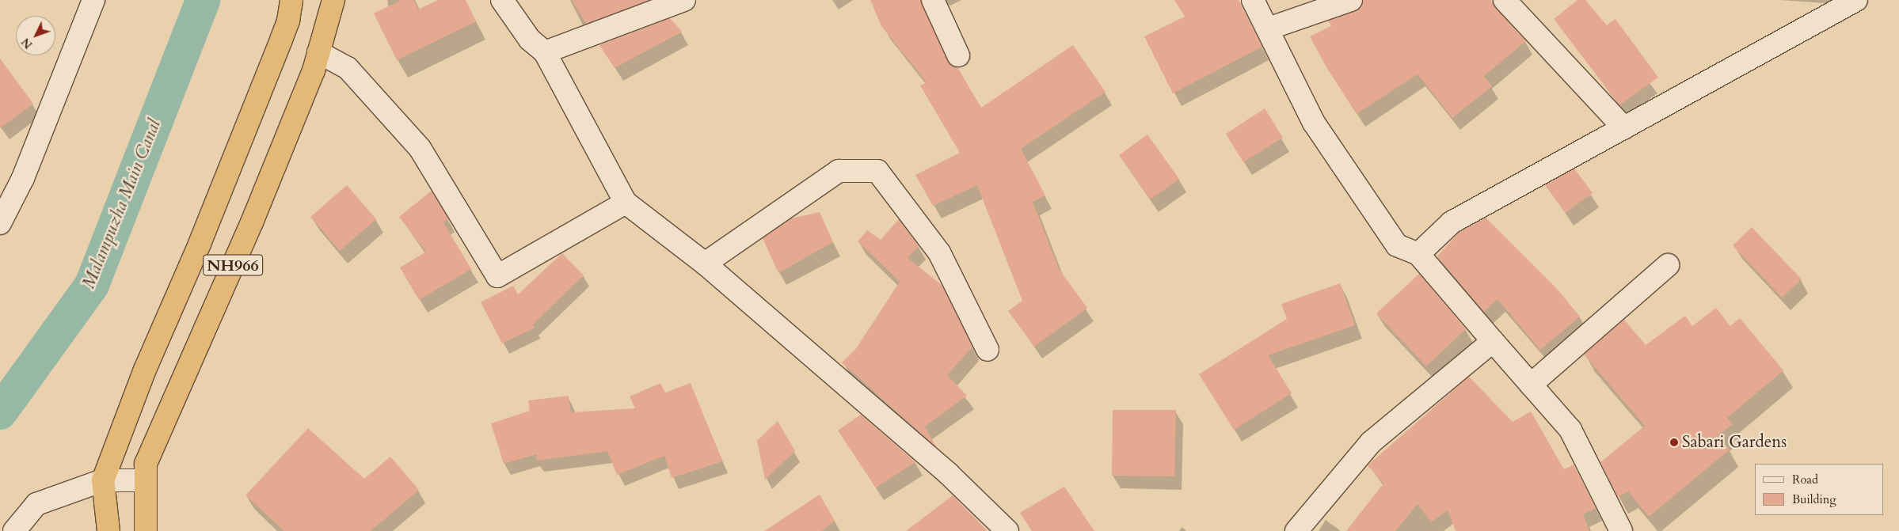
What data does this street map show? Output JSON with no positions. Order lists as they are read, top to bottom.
{
  "streets": {
    "highway": ["NH966"]
  },
  "water": ["Malampuzha Main Canal"],
  "places": ["Sabari Gardens"],
  "legend": ["Road", "Building"],
  "north": "bottom left"
}
